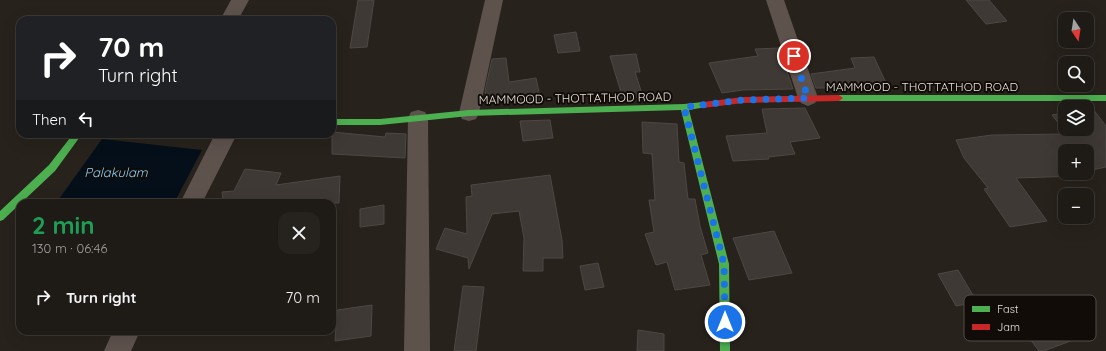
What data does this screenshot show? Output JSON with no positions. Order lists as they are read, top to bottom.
{
  "streets": {
    "street": ["MAMMOOD - THOTTATHOD ROAD"]
  },
  "water": ["Palakulam"],
  "legend": ["Fast", "Jam"],
  "north": "bottom",
  "page": {
    "map_buttons": ["+", "−"],
    "turn": ["70 m", "Turn right"],
    "then": "Then",
    "heading": ["2 min", "130 m · 06:46"],
    "list": [
      {
        "name": "Turn right",
        "value": "70 m"
      }
    ]
  }
}
